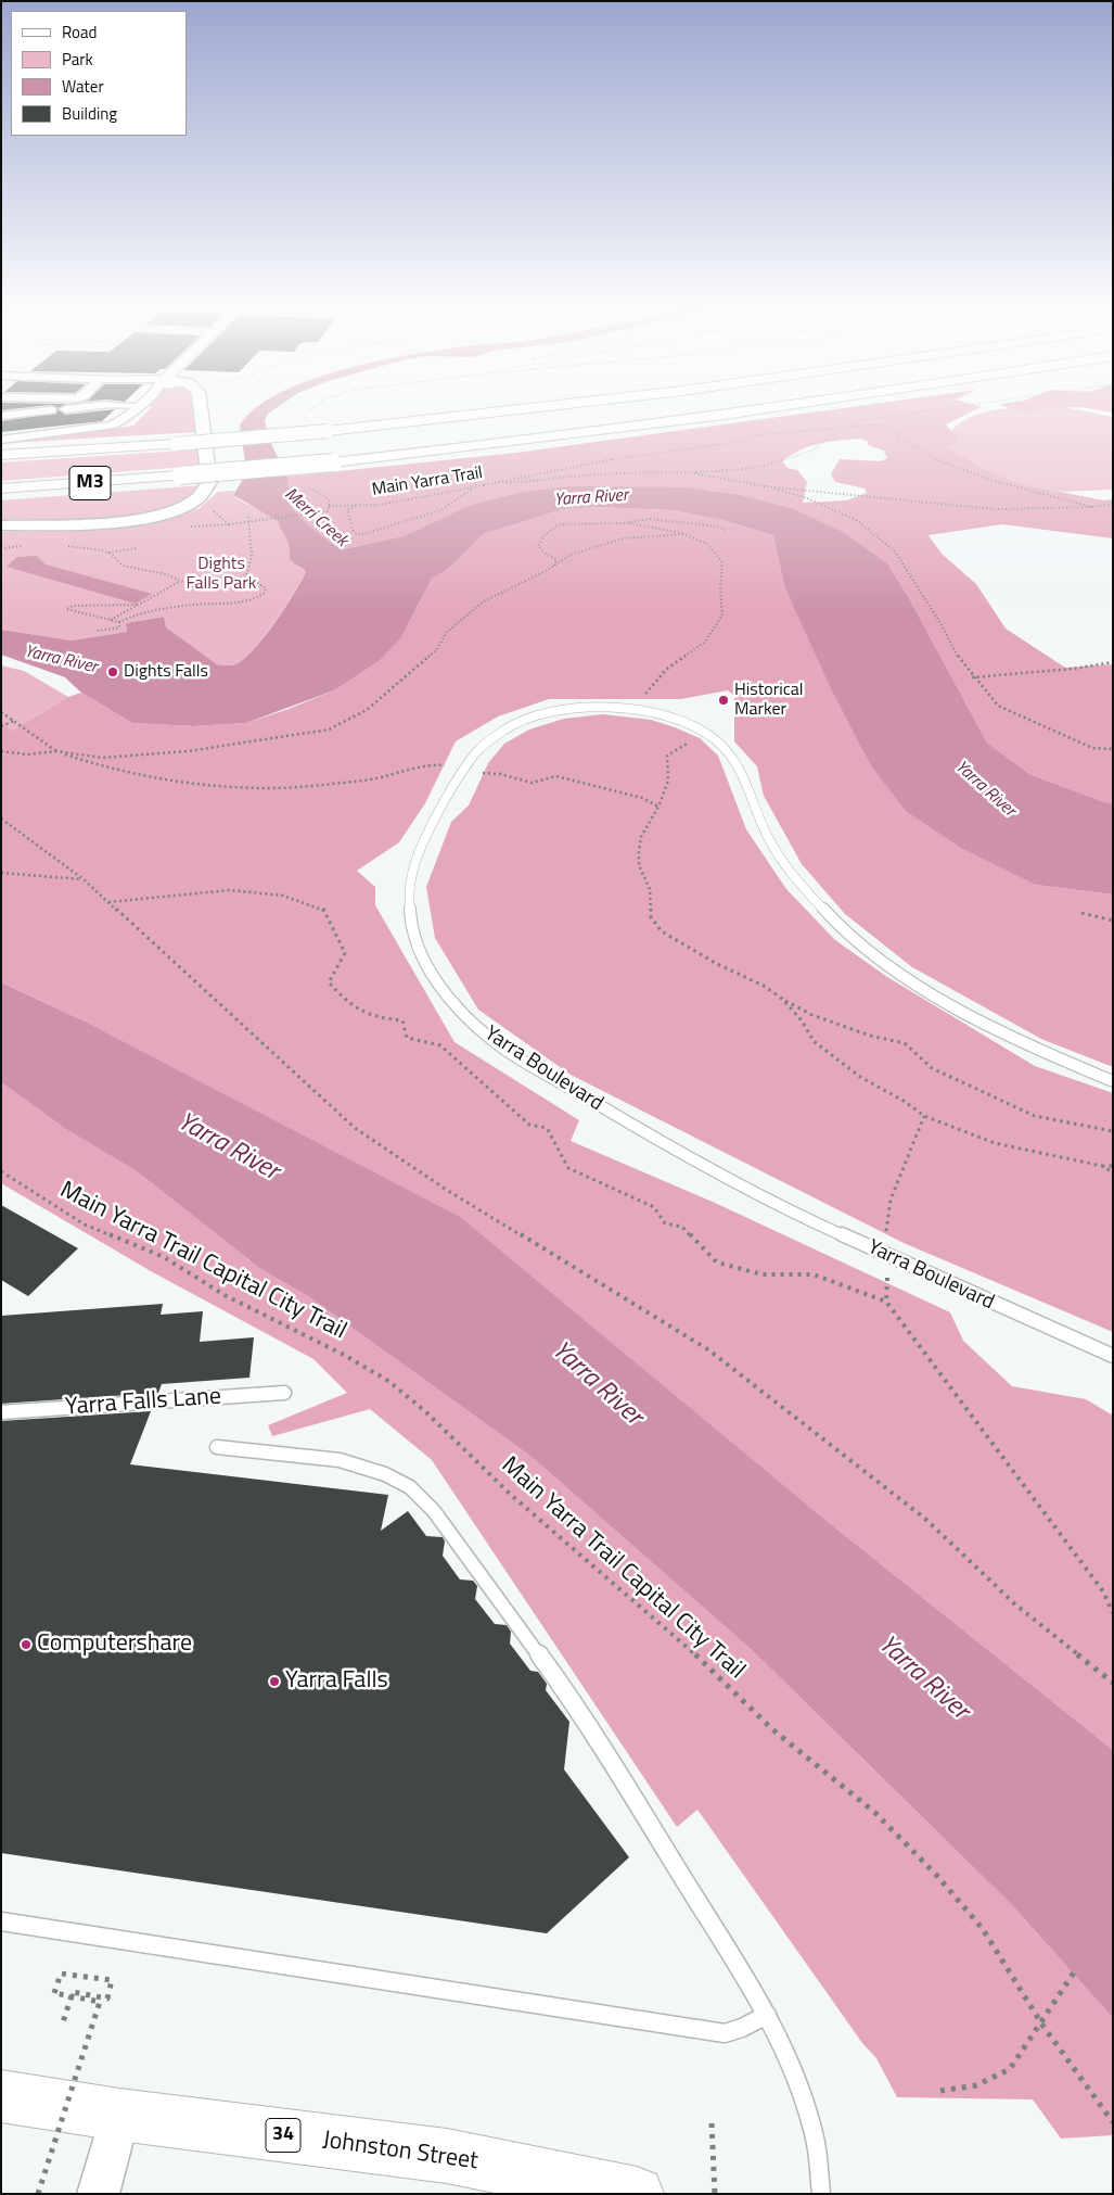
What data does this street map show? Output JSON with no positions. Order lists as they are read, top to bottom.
{
  "streets": {
    "main road": ["M3", "34", "Johnston Street"],
    "lane": ["Yarra Boulevard", "Yarra Falls Lane"],
    "path": ["Main Yarra Trail", "Main Yarra Trail Capital City Trail"]
  },
  "water": ["Yarra River", "Merri Creek"],
  "parks": ["Dights Falls Park"],
  "places": [
    "Dights Falls",
    "Historical Marker",
    "Computershare",
    "Yarra Falls"
  ],
  "legend": [
    "Road",
    "Park",
    "Water",
    "Building"
  ]
}
